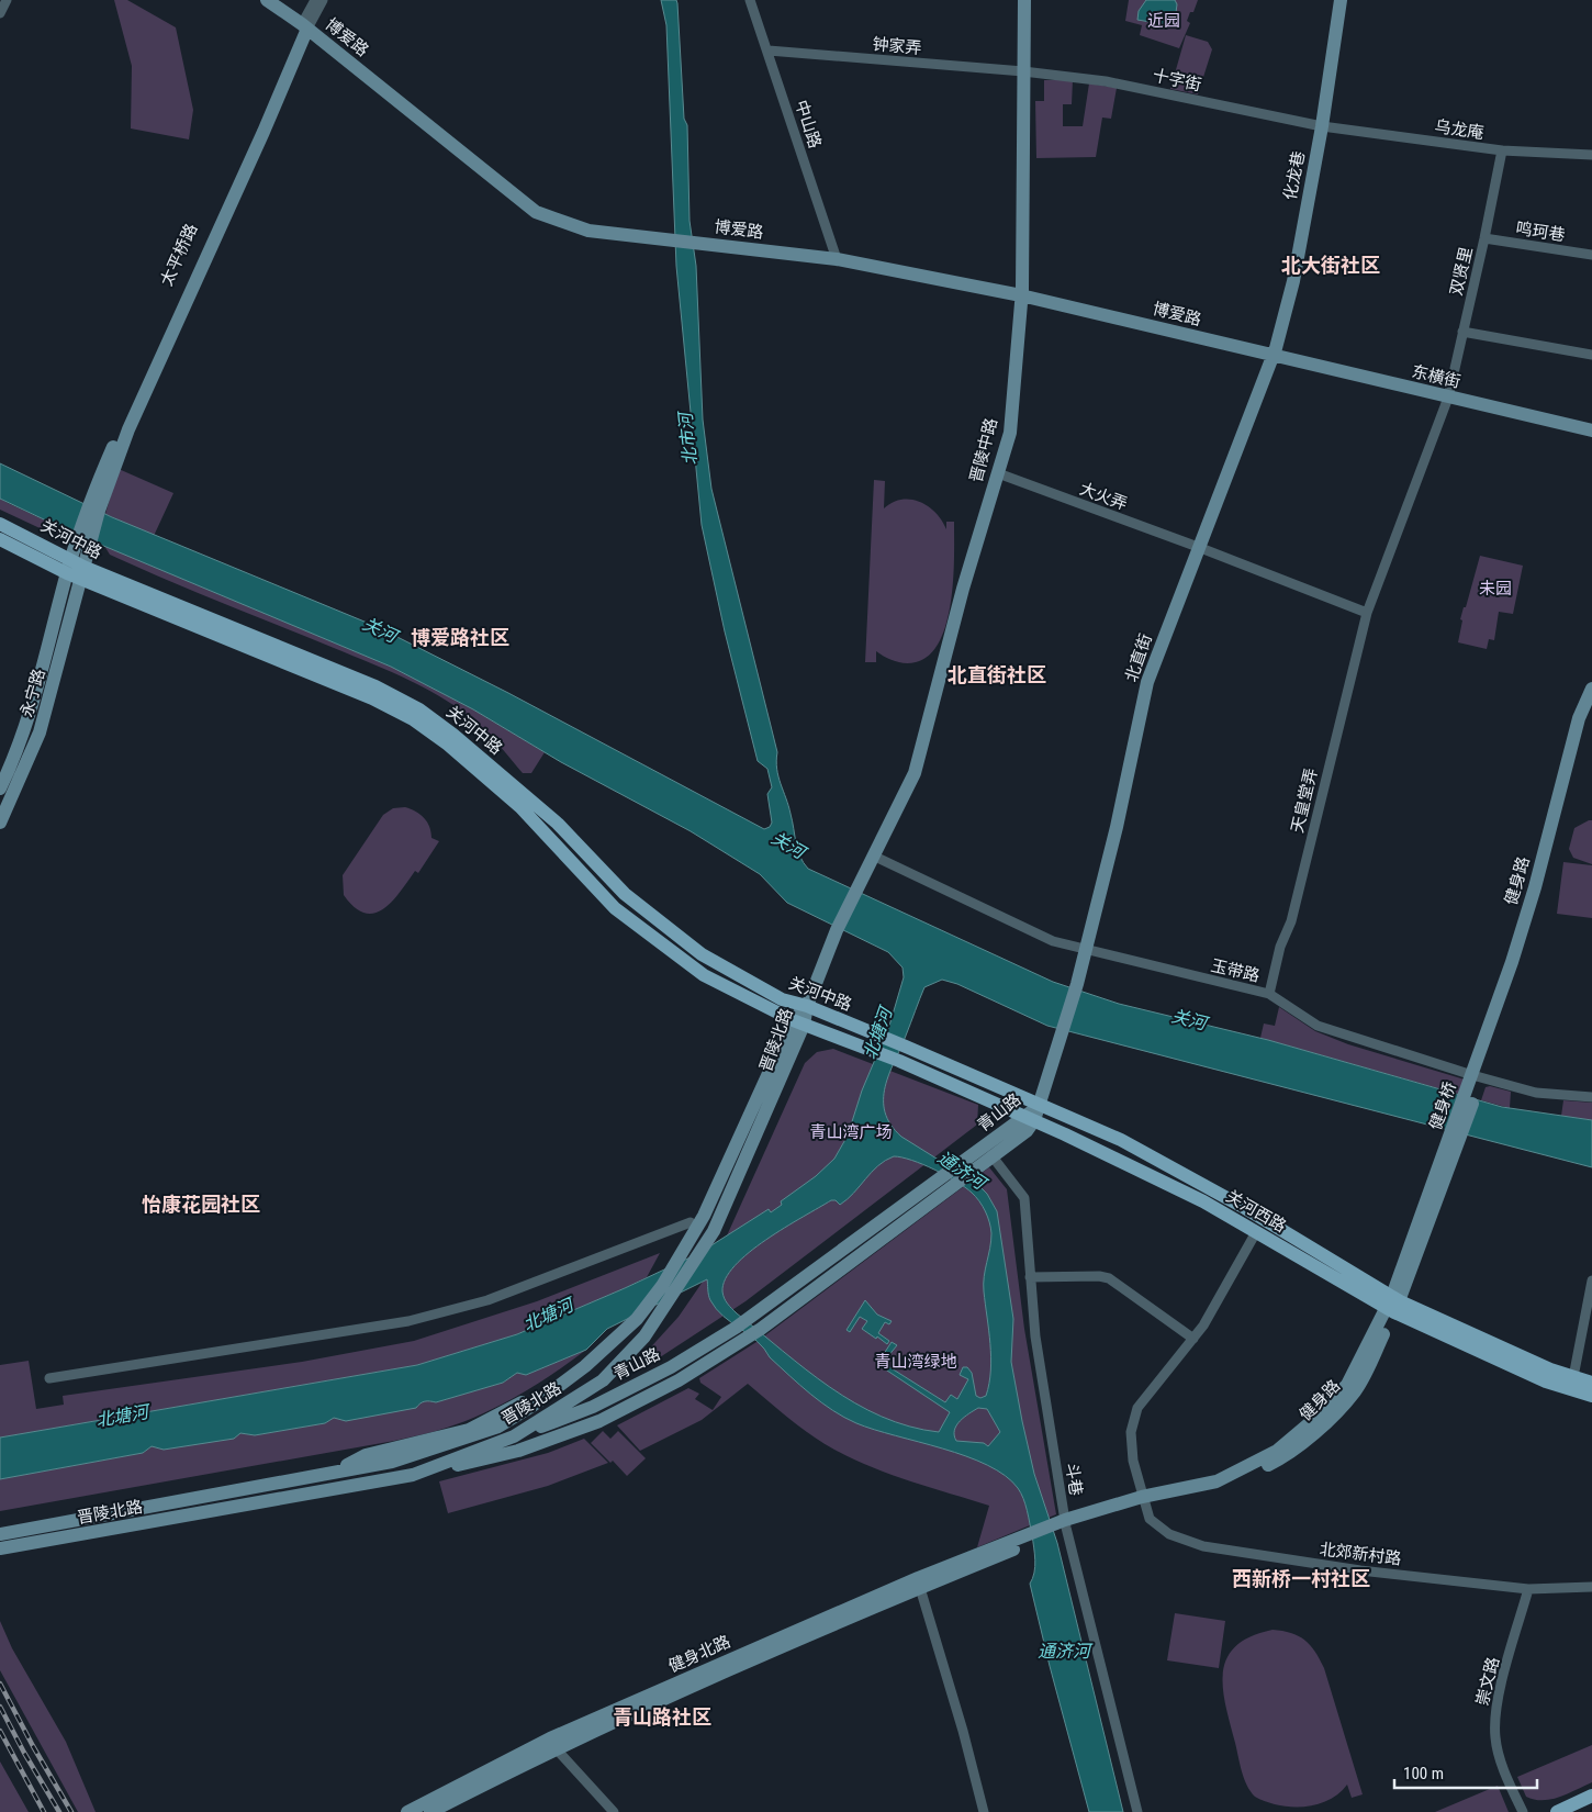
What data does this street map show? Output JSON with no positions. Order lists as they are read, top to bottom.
{
  "streets": {
    "main road": [
      "博爱路",
      "化龙巷",
      "太平桥路",
      "东横街",
      "晋陵中路",
      "关河中路",
      "北直街",
      "永宁路",
      "健身路",
      "晋陵北路",
      "健身桥",
      "青山路",
      "关河西路",
      "健身北路"
    ],
    "street": [
      "钟家弄",
      "十字街",
      "中山路",
      "乌龙庵",
      "鸣珂巷",
      "双贤里",
      "大火弄",
      "天皇堂弄",
      "玉带路",
      "斗巷",
      "北郊新村路",
      "崇文路"
    ]
  },
  "crossings": [
    ["博爱路", "中山路"],
    ["博爱路", "化龙巷"],
    ["博爱路", "太平桥路"],
    ["博爱路", "东横街"],
    ["博爱路", "晋陵中路"],
    ["博爱路", "北直街"],
    ["钟家弄", "十字街"],
    ["钟家弄", "中山路"],
    ["钟家弄", "晋陵中路"],
    ["十字街", "乌龙庵"],
    ["十字街", "化龙巷"],
    ["十字街", "晋陵中路"],
    ["乌龙庵", "化龙巷"],
    ["乌龙庵", "双贤里"],
    ["化龙巷", "东横街"],
    ["化龙巷", "北直街"],
    ["鸣珂巷", "双贤里"],
    ["太平桥路", "关河中路"],
    ["太平桥路", "永宁路"],
    ["双贤里", "东横街"],
    ["双贤里", "天皇堂弄"],
    ["东横街", "北直街"],
    ["东横街", "天皇堂弄"],
    ["晋陵中路", "大火弄"],
    ["晋陵中路", "关河中路"],
    ["晋陵中路", "玉带路"],
    ["晋陵中路", "晋陵北路"],
    ["大火弄", "北直街"],
    ["关河中路", "永宁路"],
    ["关河中路", "晋陵北路"],
    ["关河中路", "关河西路"],
    ["北直街", "玉带路"],
    ["北直街", "青山路"],
    ["北直街", "关河西路"],
    ["天皇堂弄", "玉带路"],
    ["健身路", "玉带路"],
    ["健身路", "健身桥"],
    ["健身路", "关河西路"],
    ["健身路", "斗巷"],
    ["健身路", "北郊新村路"],
    ["健身路", "健身北路"],
    ["玉带路", "健身桥"],
    ["晋陵北路", "青山路"],
    ["青山路", "关河西路"],
    ["青山路", "斗巷"],
    ["北郊新村路", "崇文路"]
  ],
  "districts": [
    "北大街社区",
    "博爱路社区",
    "北直街社区",
    "怡康花园社区",
    "西新桥一村社区",
    "青山路社区"
  ],
  "water": [
    "北市河",
    "关河",
    "北塘河",
    "通济河"
  ],
  "parks": [
    "近园",
    "未园",
    "青山湾广场",
    "青山湾绿地"
  ],
  "scale_bar": "100 m"
}
